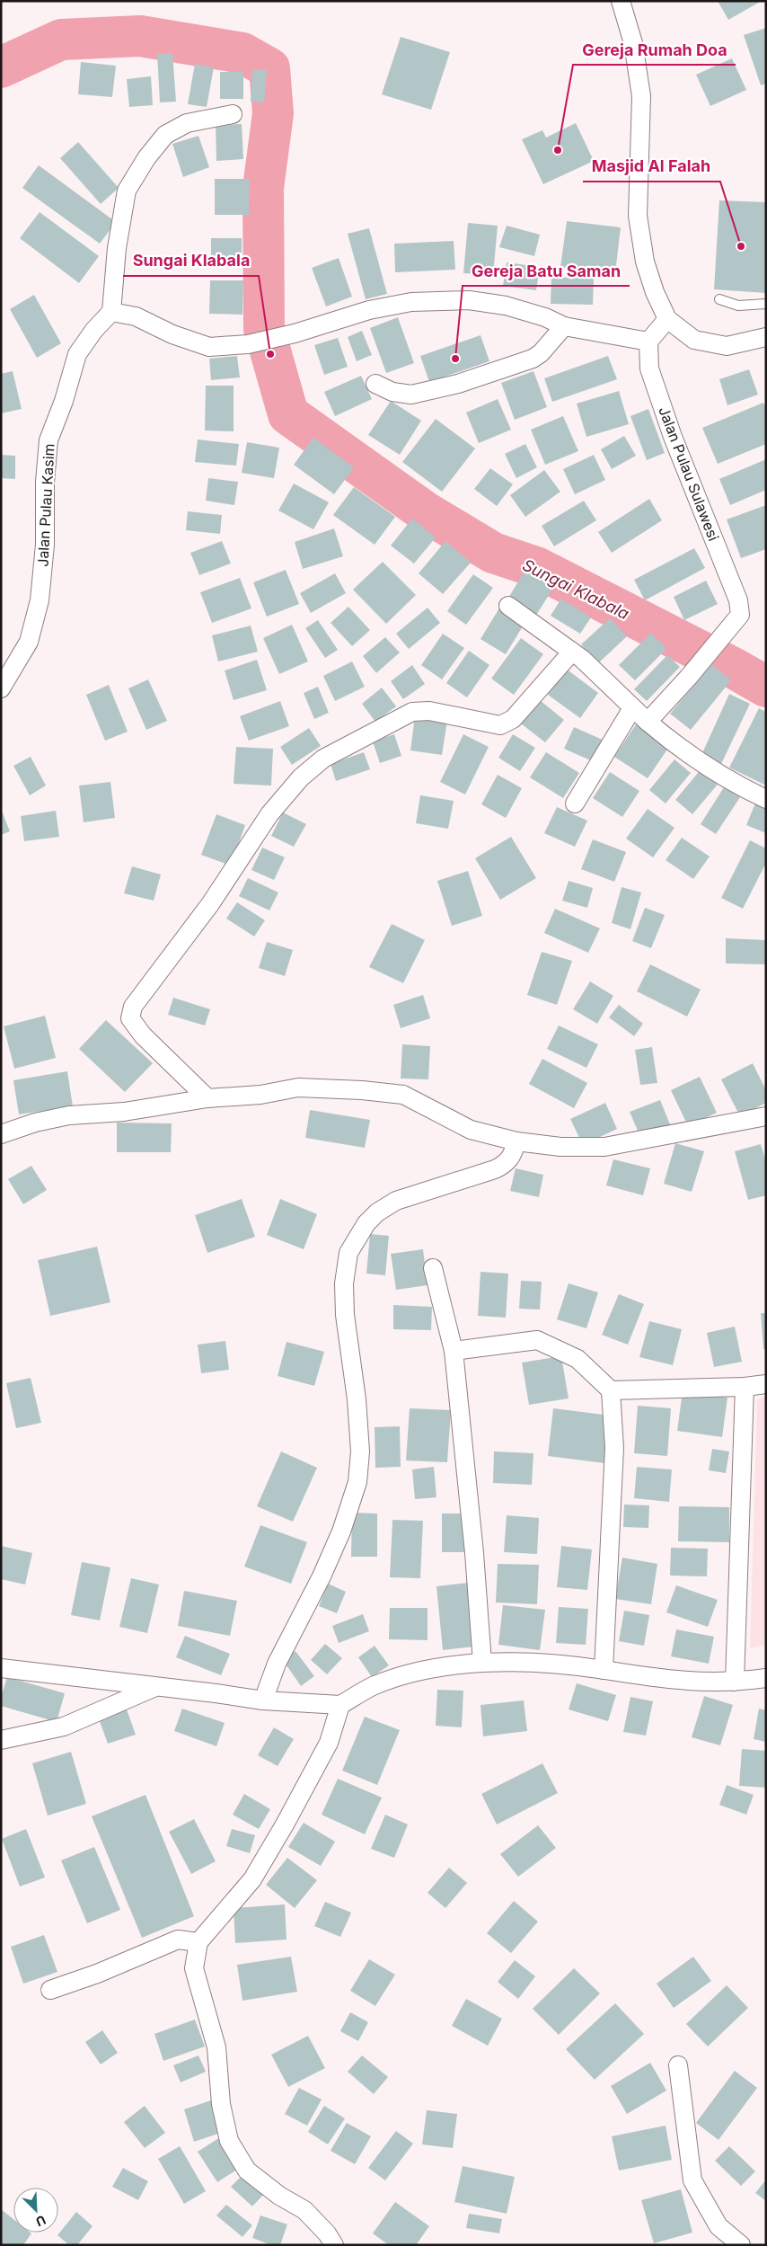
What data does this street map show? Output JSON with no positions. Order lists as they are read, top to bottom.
{
  "streets": {
    "street": ["Jalan Pulau Sulawesi", "Jalan Pulau Kasim"]
  },
  "water": ["Sungai Klabala"],
  "places": [
    "Gereja Rumah Doa",
    "Masjid Al Falah",
    "Sungai Klabala",
    "Gereja Batu Saman"
  ],
  "north": "bottom right"
}
